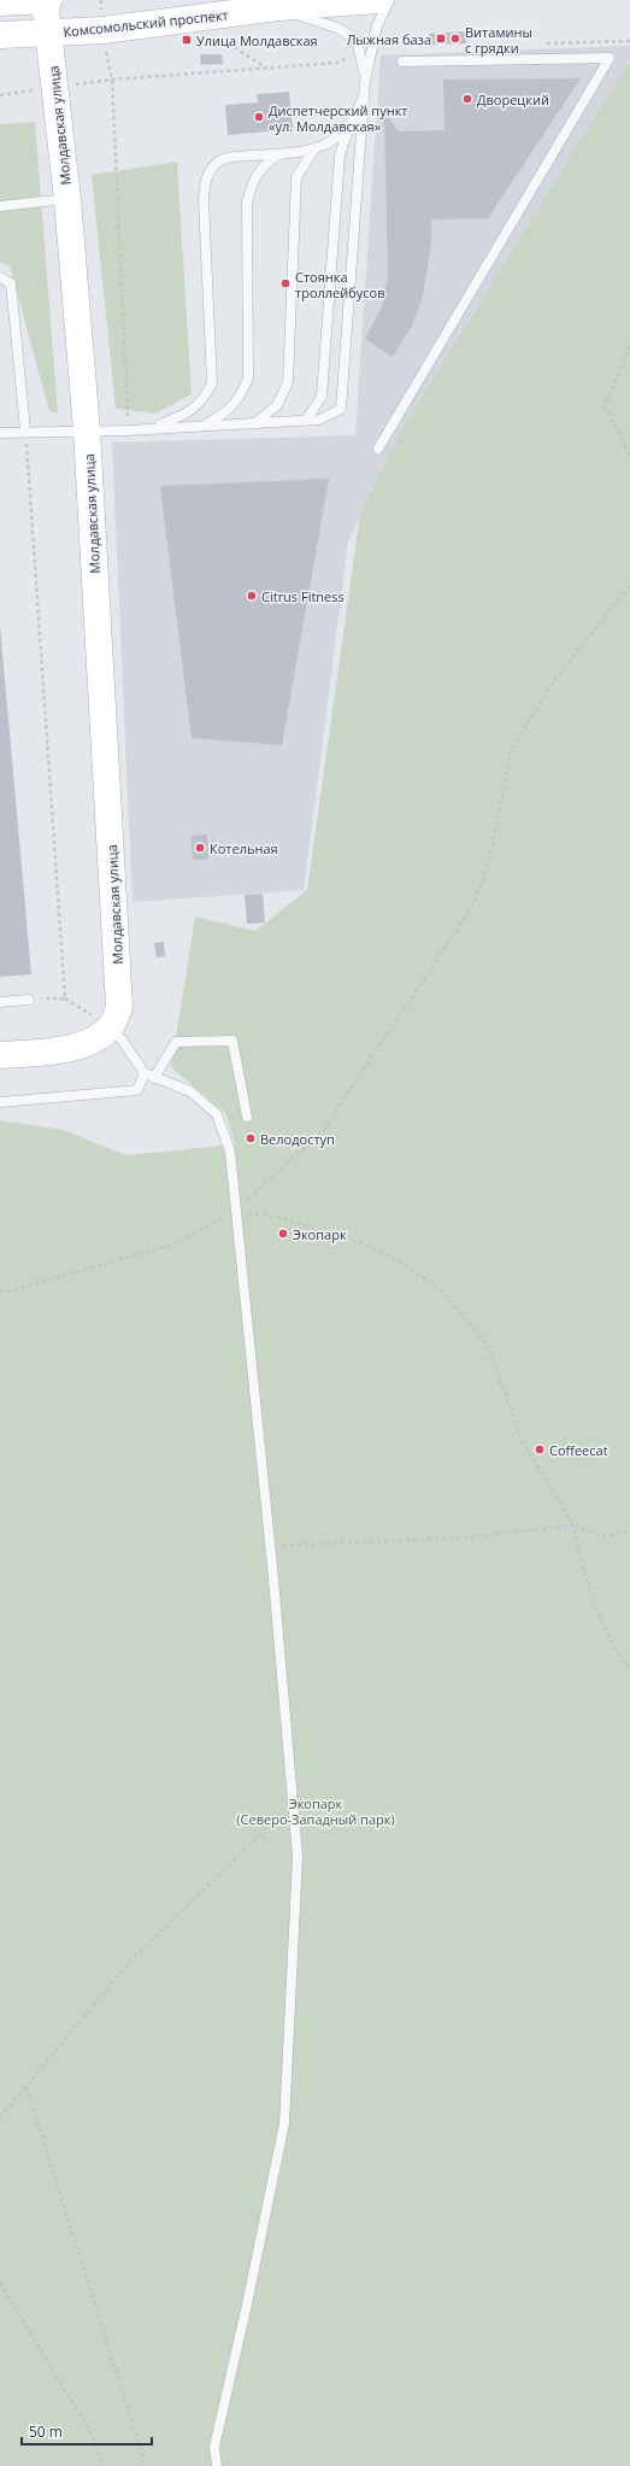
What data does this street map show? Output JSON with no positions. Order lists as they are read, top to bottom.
{
  "streets": {
    "street": ["Комсомольский проспект", "Молдавская улица"]
  },
  "crossings": [
    ["Комсомольский проспект", "Молдавская улица"]
  ],
  "parks": ["Экопарк (Северо-Западный парк)"],
  "places": {
    "transit": ["Лыжная база", "Улица Молдавская"],
    "other": [
      "Витамины с грядки",
      "Дворецкий",
      "Диспетчерский пункт «ул. Молдавская»",
      "Стоянка троллейбусов",
      "Citrus Fitness",
      "Котельная",
      "Велодоступ",
      "Экопарк",
      "Coffeecat"
    ]
  },
  "scale_bar": "50 m"
}
